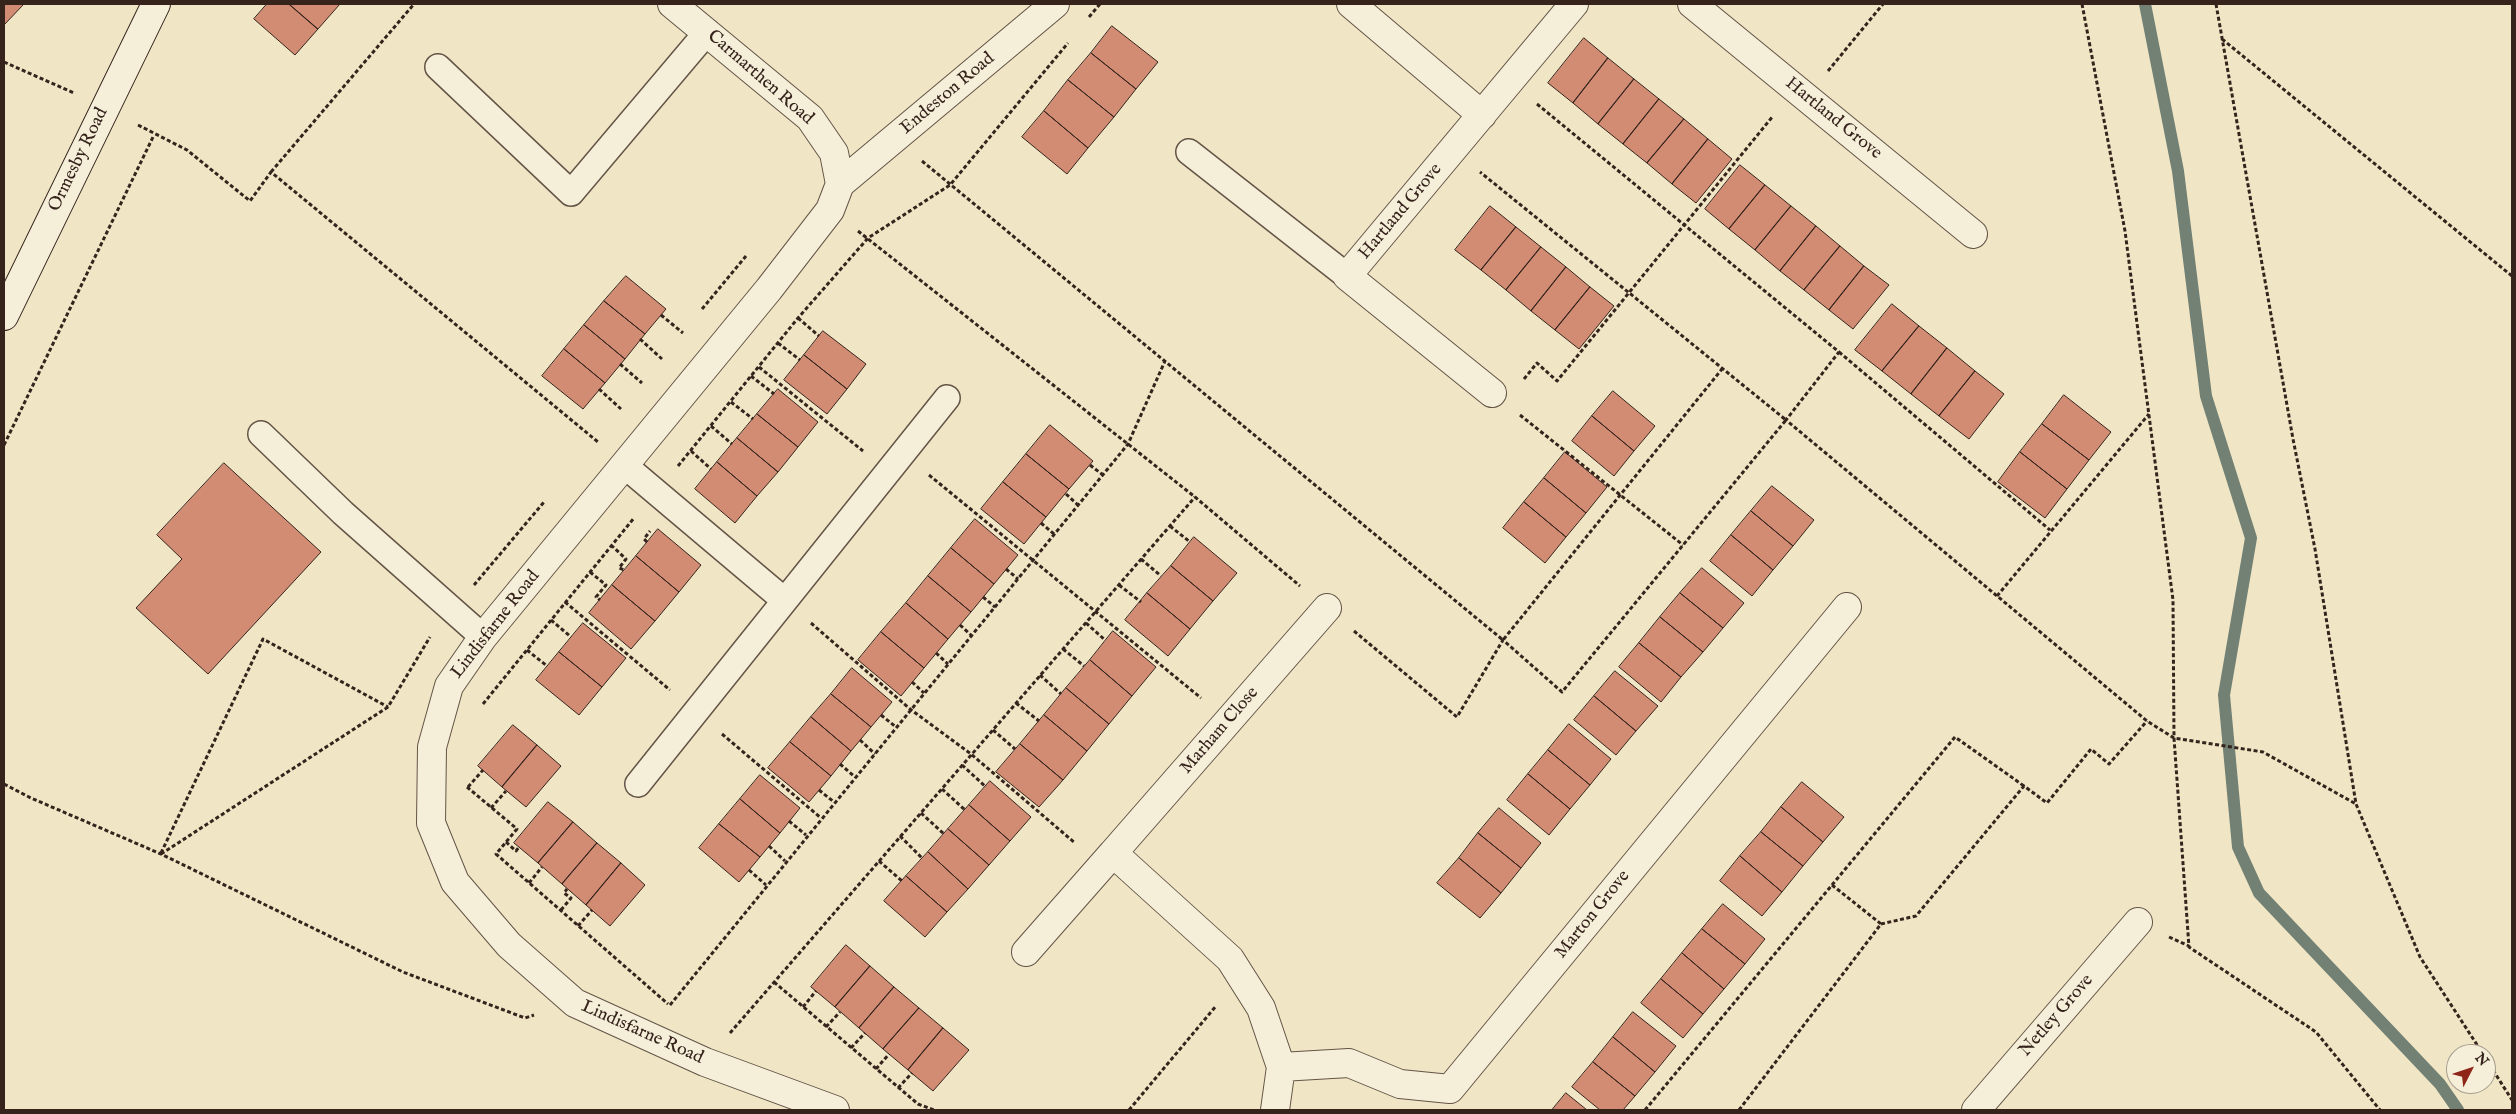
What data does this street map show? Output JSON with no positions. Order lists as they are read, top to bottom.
{
  "streets": {
    "street": [
      "Carmarthen Road",
      "Endeston Road",
      "Hartland Grove",
      "Ormesby Road",
      "Lindisfarne Road",
      "Marham Close",
      "Marton Grove",
      "Netley Grove"
    ]
  },
  "crossings": [
    ["Carmarthen Road", "Endeston Road"]
  ],
  "north": "top right"
}
